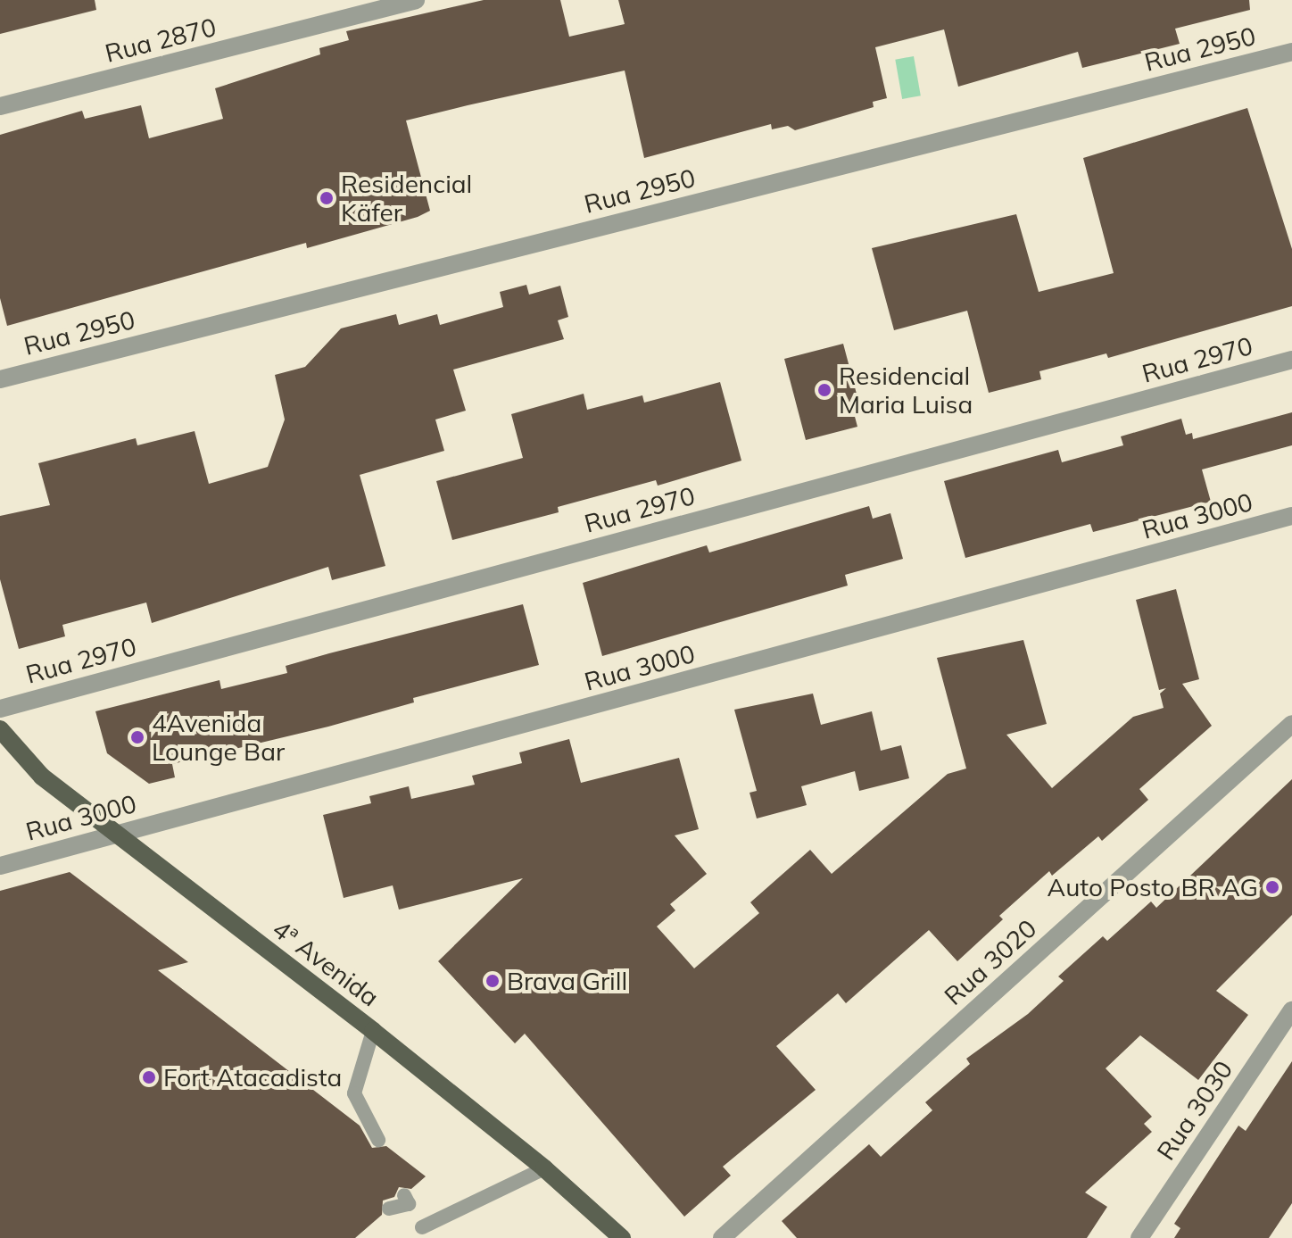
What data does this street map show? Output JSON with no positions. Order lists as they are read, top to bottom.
{
  "streets": {
    "main road": ["4ª Avenida"],
    "street": [
      "Rua 2870",
      "Rua 2950",
      "Rua 2970",
      "Rua 3000",
      "Rua 3020",
      "Rua 3030"
    ]
  },
  "crossings": [
    ["Rua 3000", "4ª Avenida"]
  ],
  "places": [
    "Residencial Käfer",
    "Residencial Maria Luisa",
    "4Avenida Lounge Bar",
    "Auto Posto BR AG",
    "Brava Grill",
    "Fort Atacadista"
  ]
}
